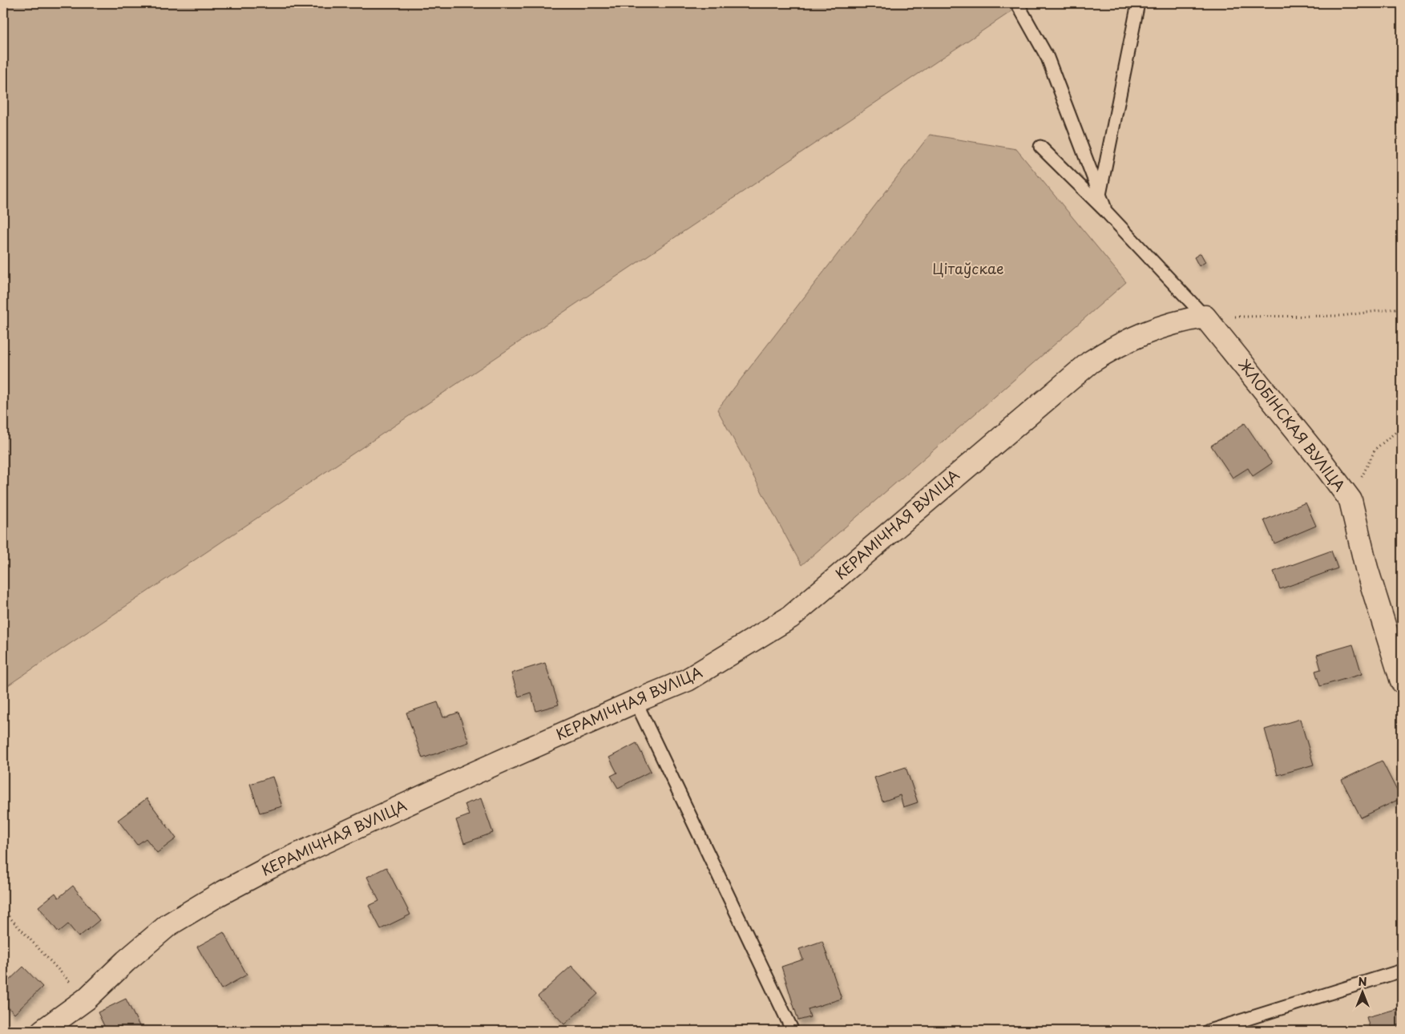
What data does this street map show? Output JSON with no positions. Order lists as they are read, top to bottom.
{
  "streets": {
    "street": ["ЖЛОБІНСКАЯ ВУЛІЦА", "КЕРАМІЧНАЯ ВУЛІЦА"]
  },
  "crossings": [
    ["ЖЛОБІНСКАЯ ВУЛІЦА", "КЕРАМІЧНАЯ ВУЛІЦА"]
  ],
  "parks": ["Цітаўскае"],
  "north": "top"
}
